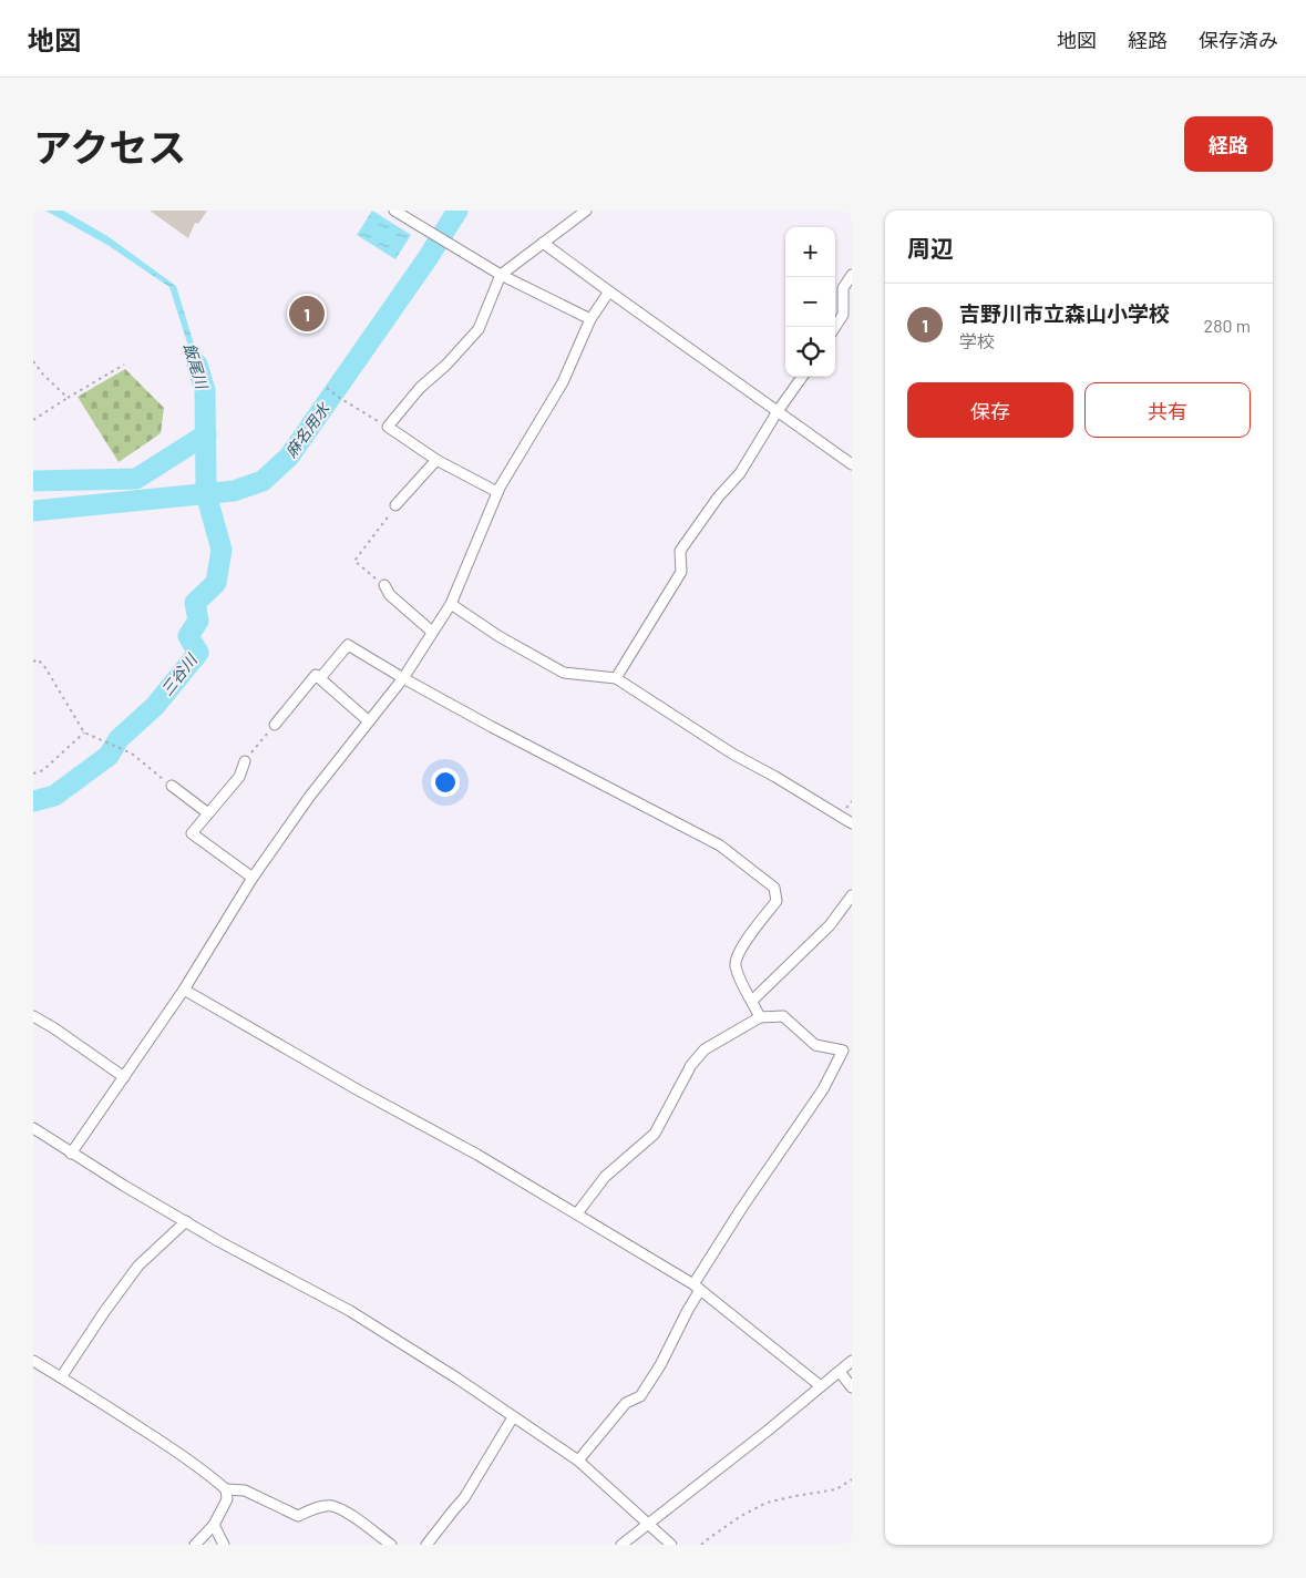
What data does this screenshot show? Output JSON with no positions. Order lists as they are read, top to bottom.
{
  "water": ["飯尾川", "麻名用水", "三谷川"],
  "page": {
    "header": "地図",
    "nav": ["地図", "経路", "保存済み"],
    "title": "アクセス",
    "buttons": [
      "経路",
      ["保存", "共有"]
    ],
    "heading": "周辺",
    "map_buttons": ["+", "−"],
    "list": [
      {
        "mark": "1",
        "name": "吉野川市立森山小学校",
        "note": "学校",
        "value": "280 m"
      }
    ],
    "pins": "1"
  }
}
